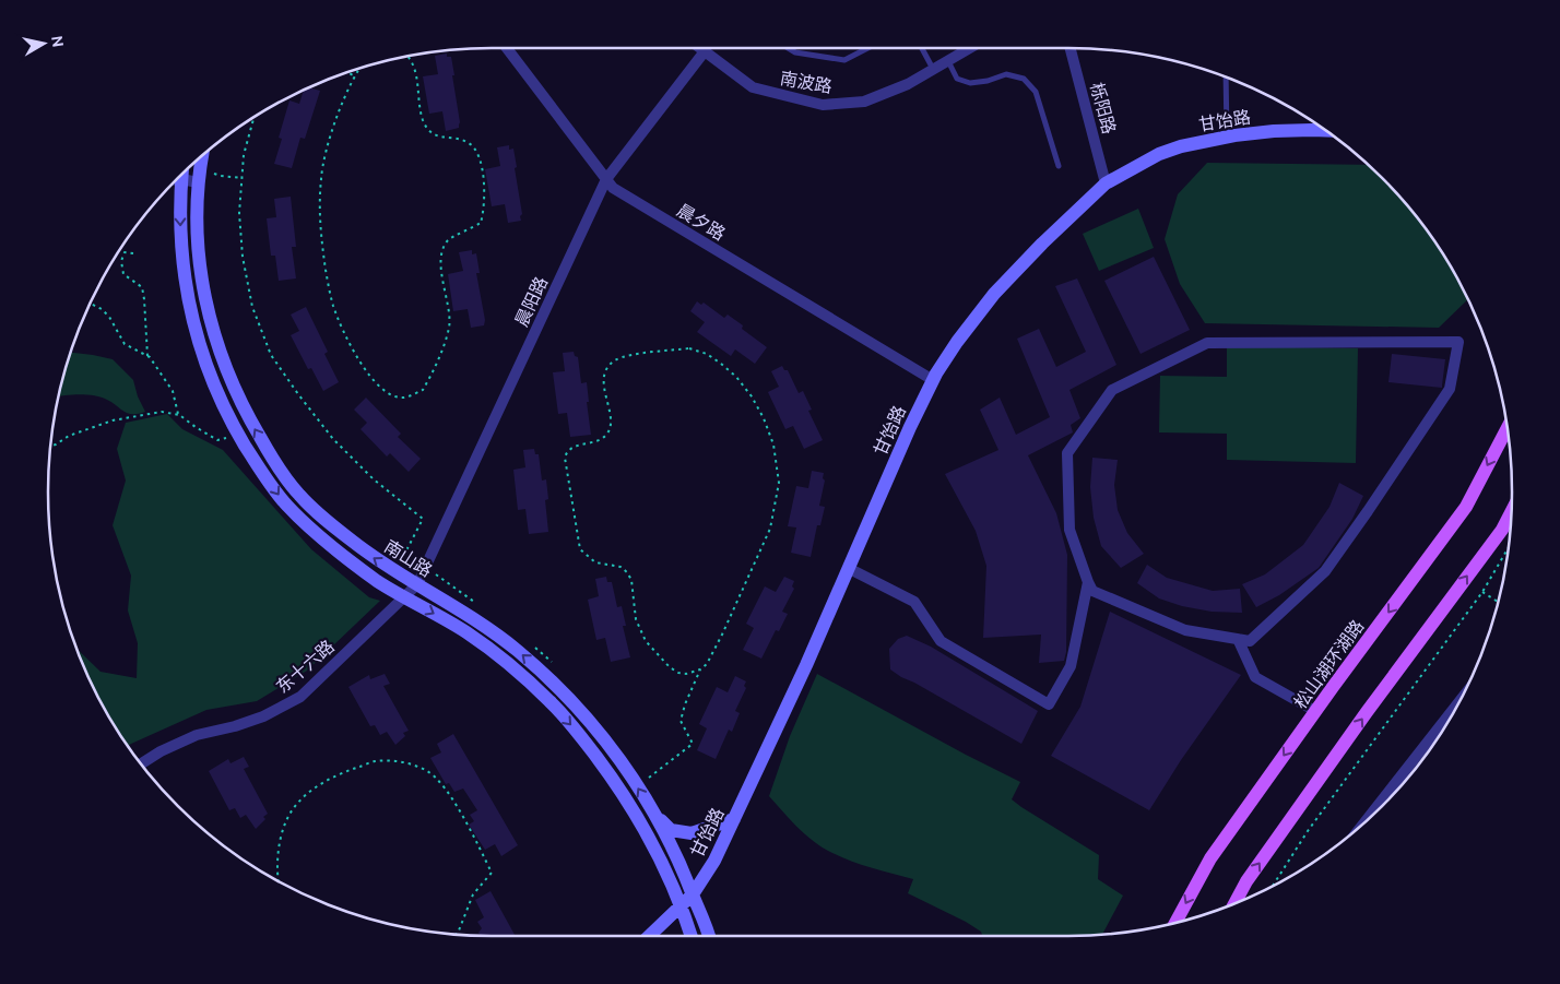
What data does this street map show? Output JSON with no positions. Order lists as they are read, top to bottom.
{
  "streets": {
    "main road": ["甘饴路", "南山路", "松山湖环湖路"],
    "street": [
      "南波路",
      "栎阳路",
      "晨夕路",
      "晨阳路",
      "东十六路"
    ]
  },
  "crossings": [
    ["南波路", "晨阳路"],
    ["栎阳路", "甘饴路"],
    ["甘饴路", "晨夕路"],
    ["甘饴路", "南山路"],
    ["晨夕路", "晨阳路"],
    ["晨阳路", "南山路"],
    ["晨阳路", "东十六路"],
    ["南山路", "东十六路"]
  ],
  "north": "right"
}
